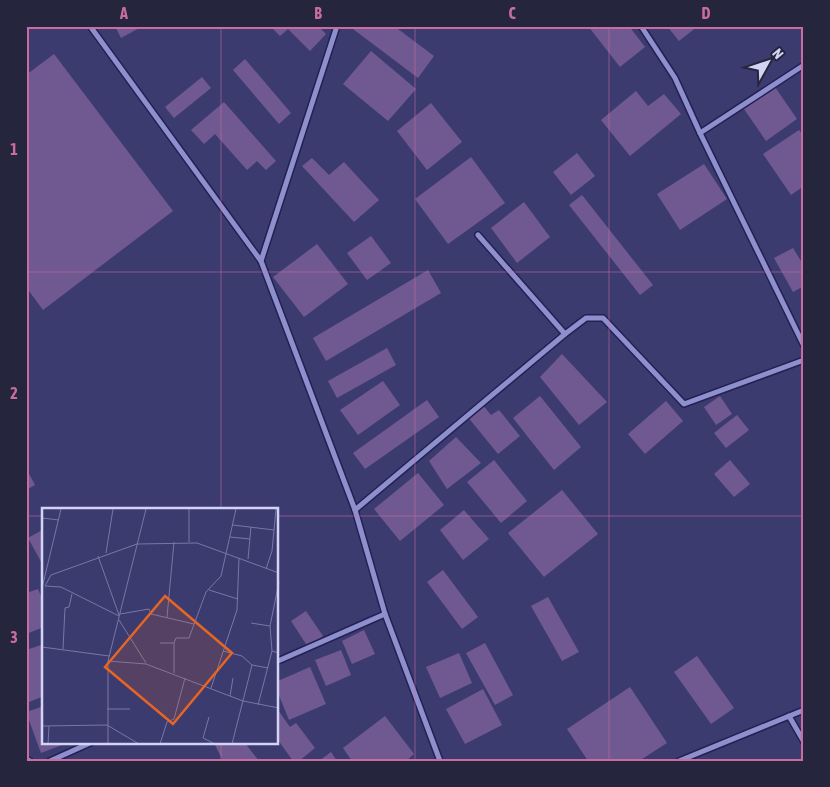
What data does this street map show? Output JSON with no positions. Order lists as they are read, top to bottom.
{
  "north": "top right",
  "grid": {
    "columns": [
      "A",
      "B",
      "C",
      "D"
    ],
    "rows": ["1", "2", "3"]
  }
}
